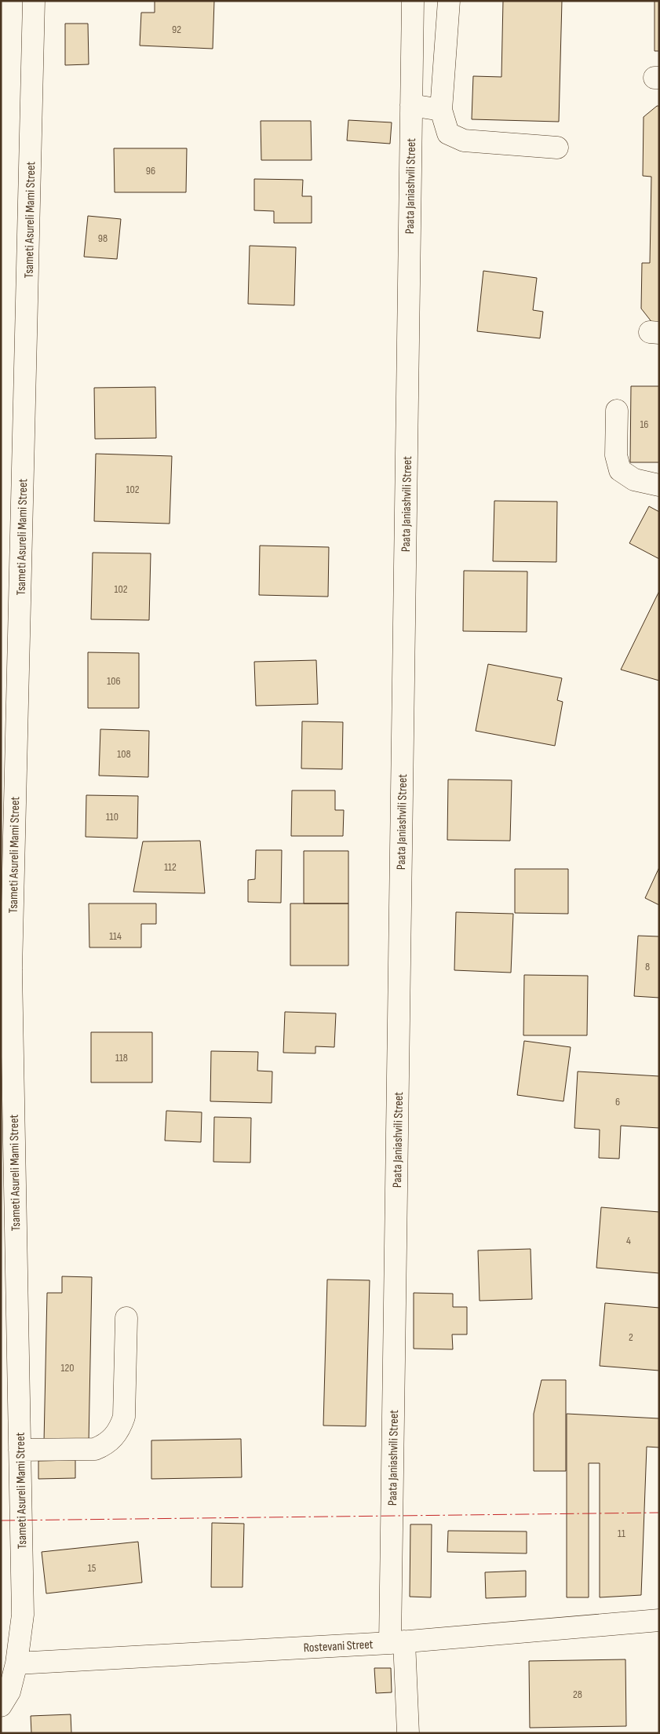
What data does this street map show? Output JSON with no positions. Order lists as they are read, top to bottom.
{
  "streets": {
    "street": ["Paata Janiashvili Street", "Tsameti Asureli Mami Street", "Rostevani Street"]
  },
  "crossings": [
    ["Paata Janiashvili Street", "Rostevani Street"],
    ["Tsameti Asureli Mami Street", "Rostevani Street"]
  ],
  "house_numbers": [
    "92",
    "96",
    "98",
    "16",
    "102",
    "102",
    "106",
    "108",
    "110",
    "112",
    "114",
    "8",
    "118",
    "6",
    "4",
    "2",
    "120",
    "11",
    "15",
    "28"
  ]
}
